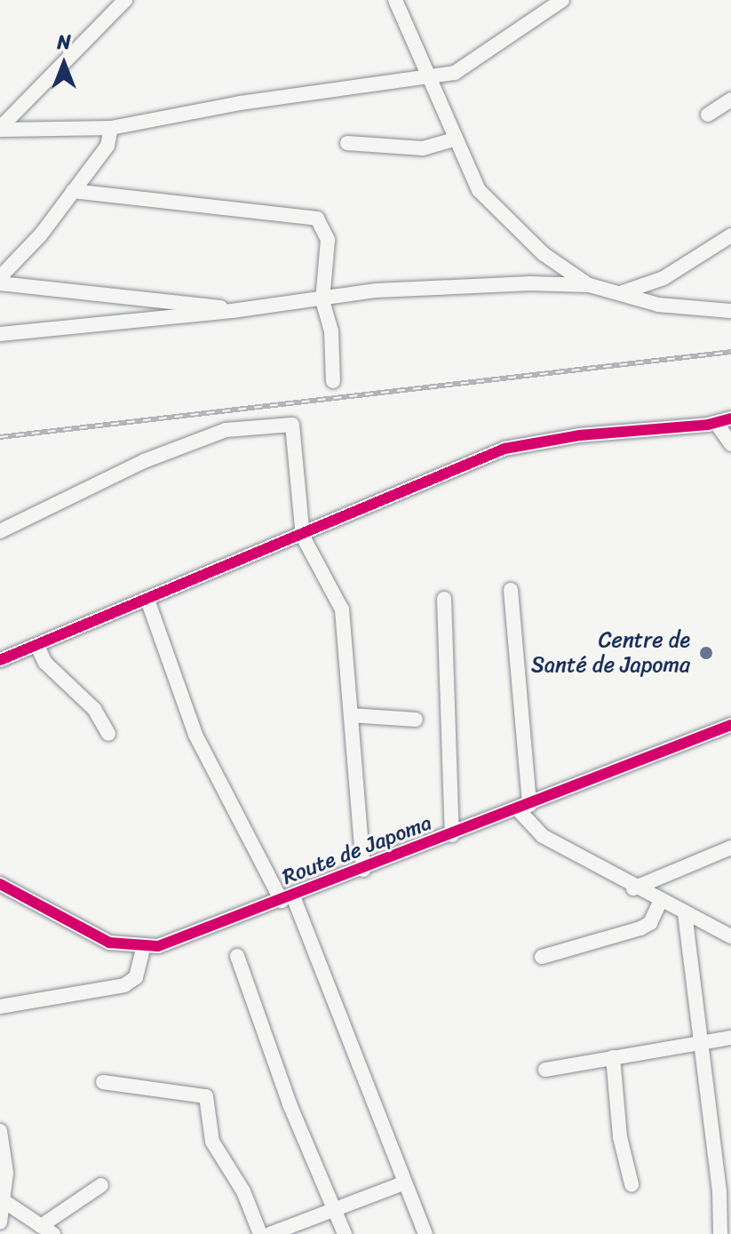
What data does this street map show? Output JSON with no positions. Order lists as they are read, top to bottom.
{
  "streets": {
    "street": ["Route de Japoma"]
  },
  "places": ["Centre de Santé de Japoma"],
  "north": "top"
}
